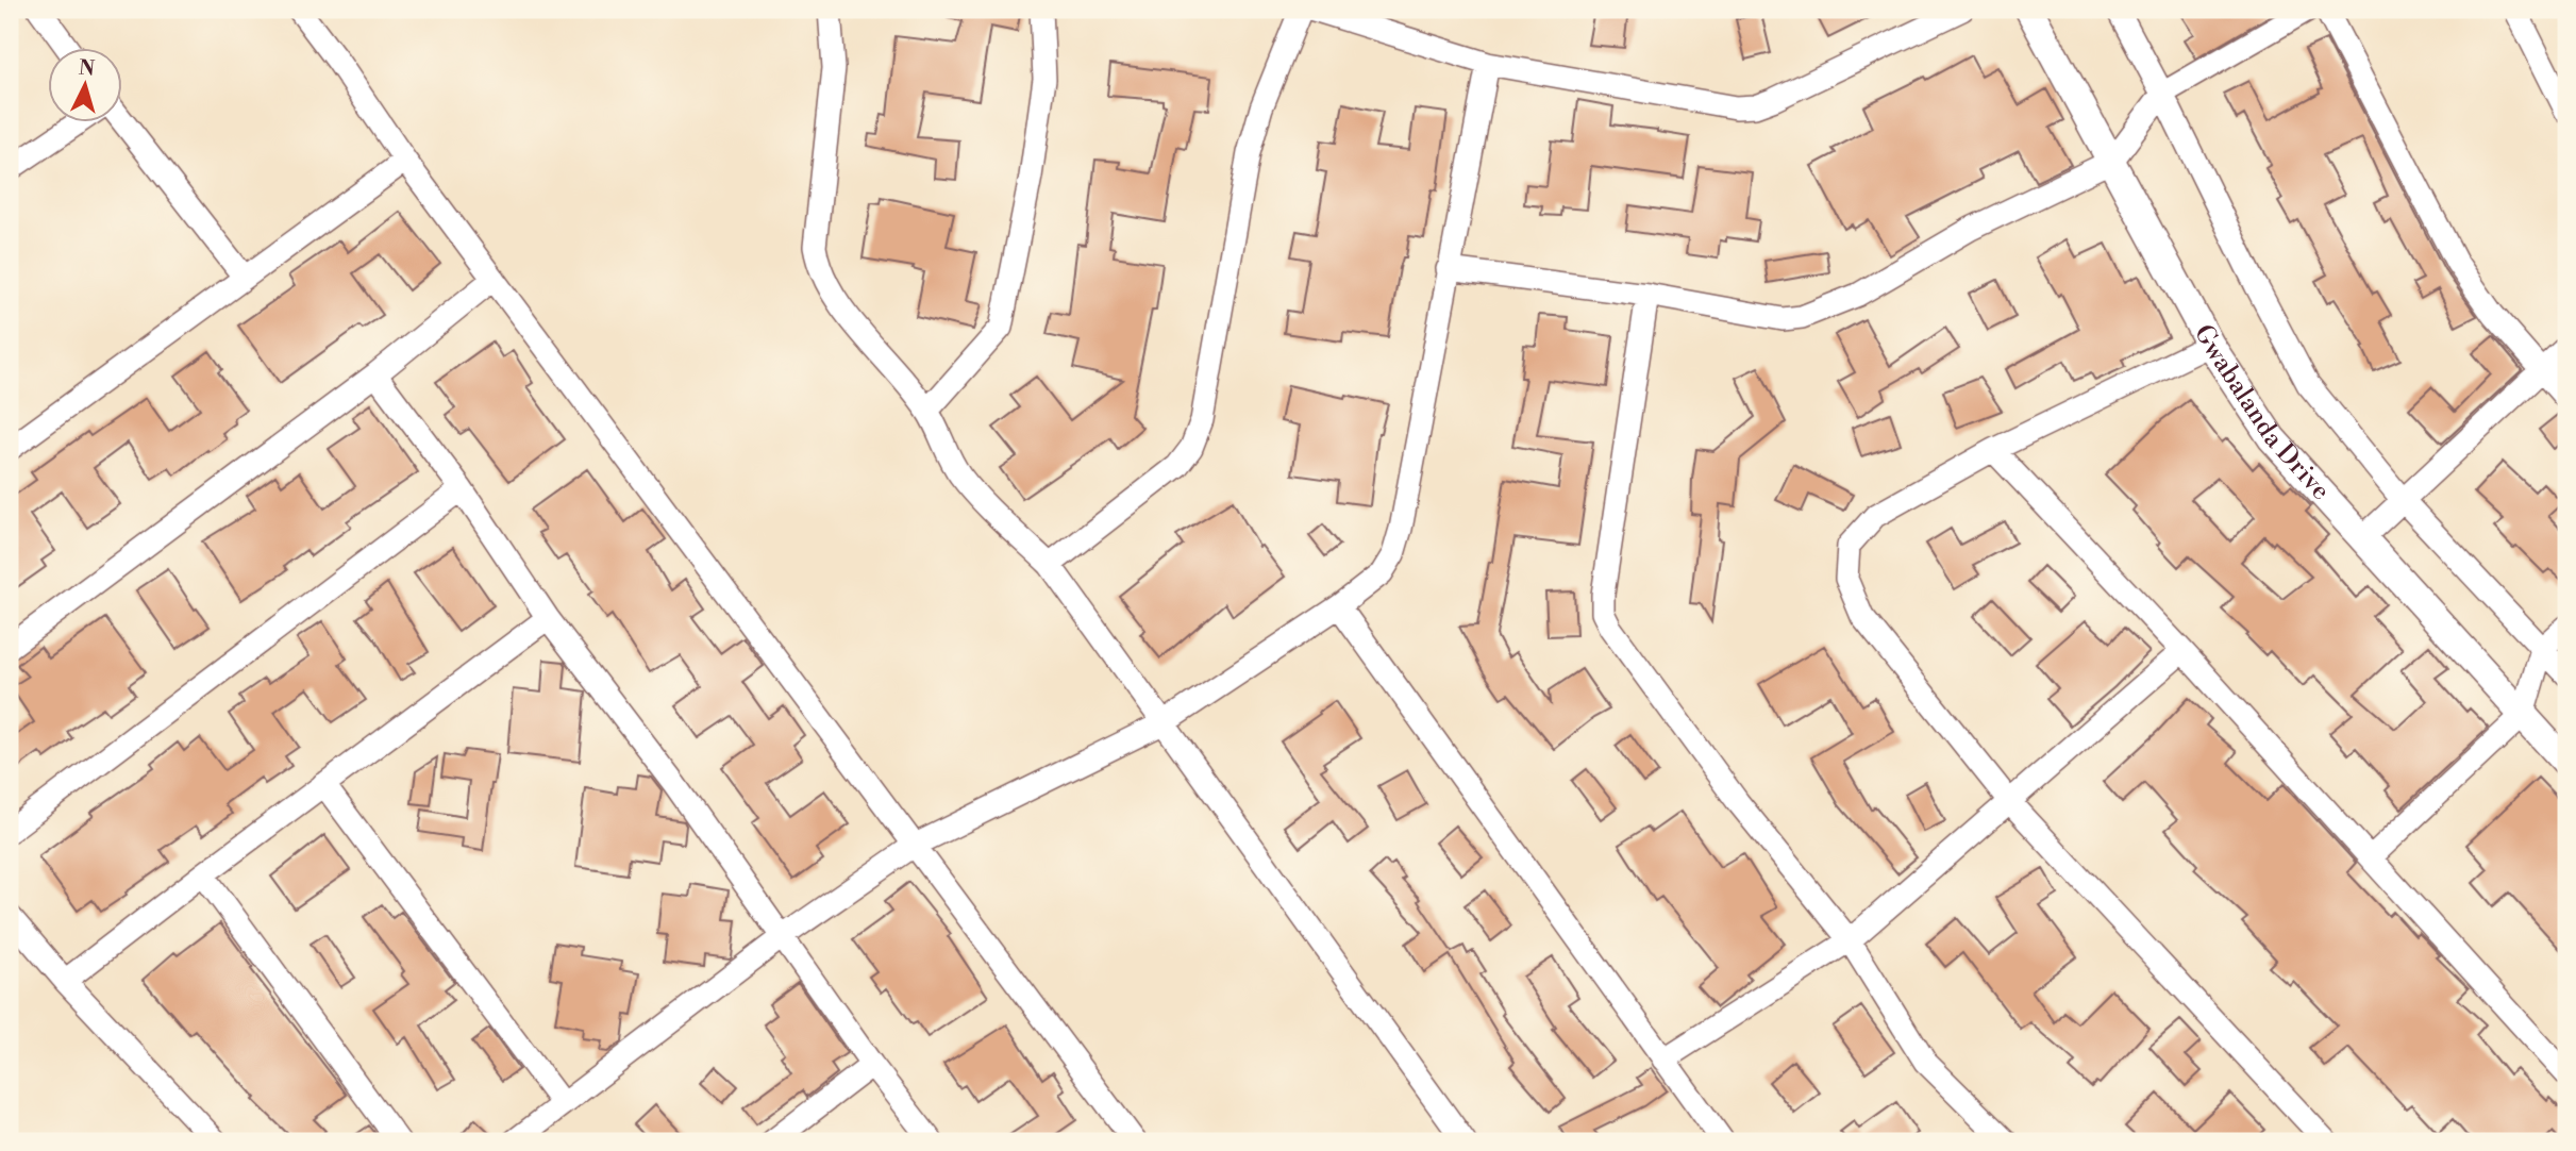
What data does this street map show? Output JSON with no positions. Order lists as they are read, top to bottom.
{
  "streets": {
    "street": ["Gwabalanda Drive"]
  },
  "north": "top"
}
